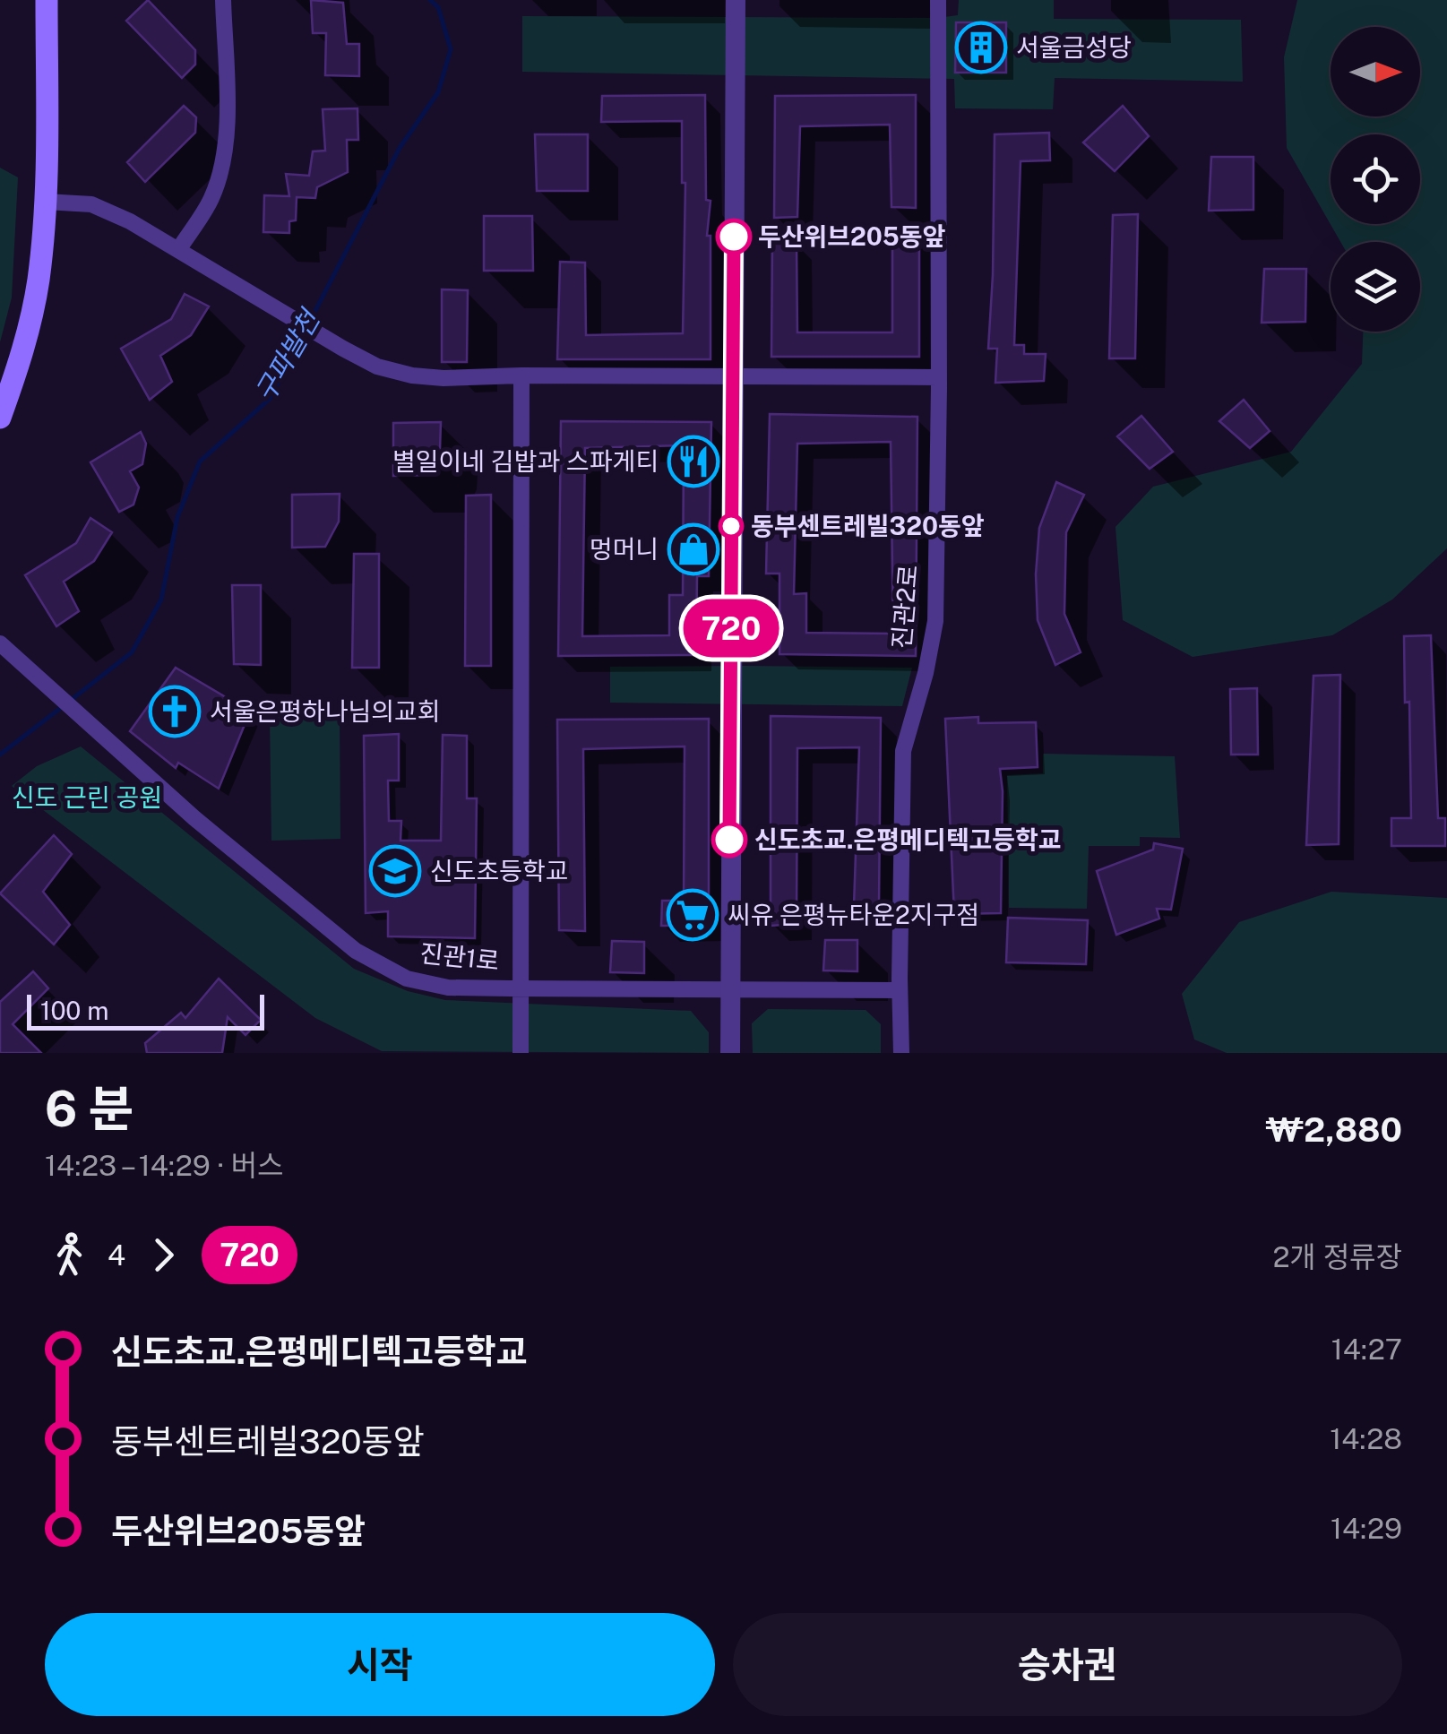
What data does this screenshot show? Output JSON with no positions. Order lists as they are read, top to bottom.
{
  "streets": {
    "street": ["진관2로", "진관1로"]
  },
  "crossings": [
    ["진관2로", "진관1로"]
  ],
  "water": ["구파발천"],
  "parks": ["신도 근린 공원"],
  "places": {
    "building": ["서울금성당"],
    "other": ["두산위브205동앞", "동부센트레빌320동앞", "신도초교.은평메디텍고등학교"],
    "restaurant": ["별일이네 김밥과 스파게티"],
    "shop": ["멍머니"],
    "church": ["서울은평하나님의교회"],
    "school or university": ["신도초등학교"],
    "supermarket": ["씨유 은평뉴타운2지구점"]
  },
  "lines": ["bus line 720"],
  "scale_bar": "100 m",
  "north": "right",
  "page": {
    "on_map": "720",
    "scale": "100 m",
    "heading": ["6 분", "14:23 – 14:29 · 버스", "₩2,880"],
    "legs": ["4", "720", "2개 정류장"],
    "list": [
      {
        "name": "신도초교.은평메디텍고등학교",
        "value": "14:27"
      },
      {
        "name": "동부센트레빌320동앞",
        "value": "14:28"
      },
      {
        "name": "두산위브205동앞",
        "value": "14:29"
      }
    ],
    "buttons": ["시작", "승차권"]
  }
}
